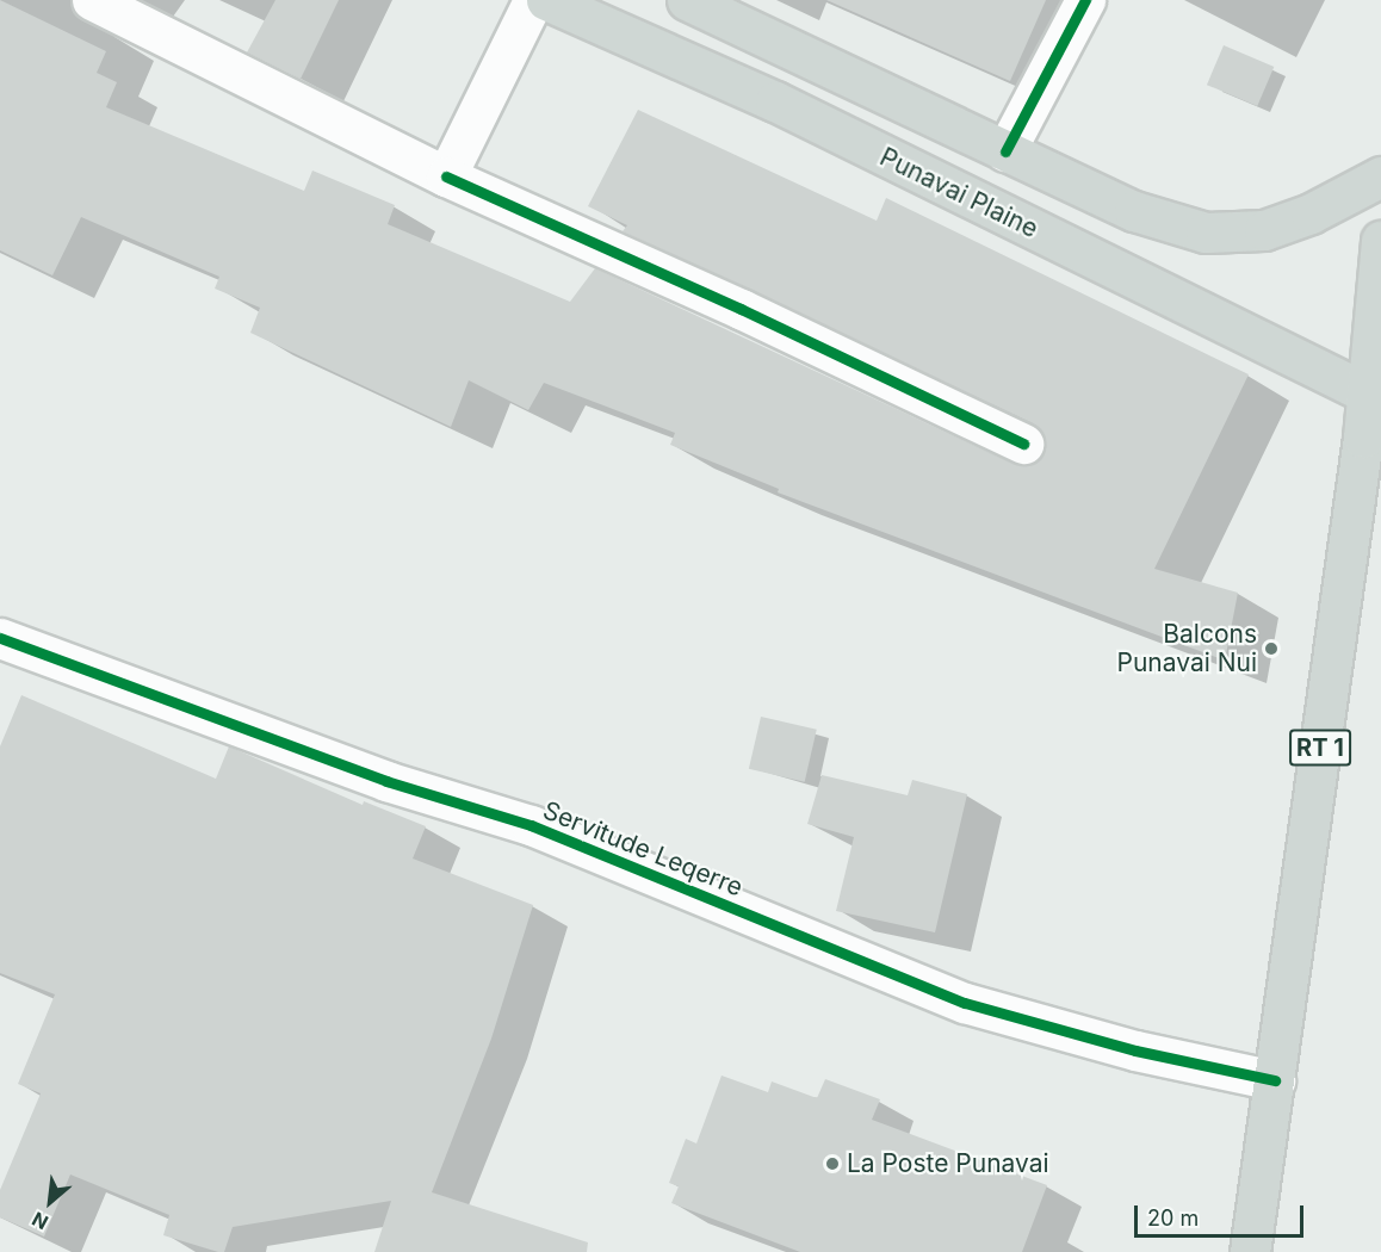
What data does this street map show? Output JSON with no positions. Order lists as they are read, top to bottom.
{
  "streets": {
    "main road": ["Punavai Plaine", "RT 1"],
    "street": ["Servitude Leqerre"]
  },
  "crossings": [
    ["Punavai Plaine", "RT 1"],
    ["RT 1", "Servitude Leqerre"]
  ],
  "places": ["Balcons Punavai Nui", "La Poste Punavai"],
  "scale_bar": "20 m",
  "north": "bottom left"
}
